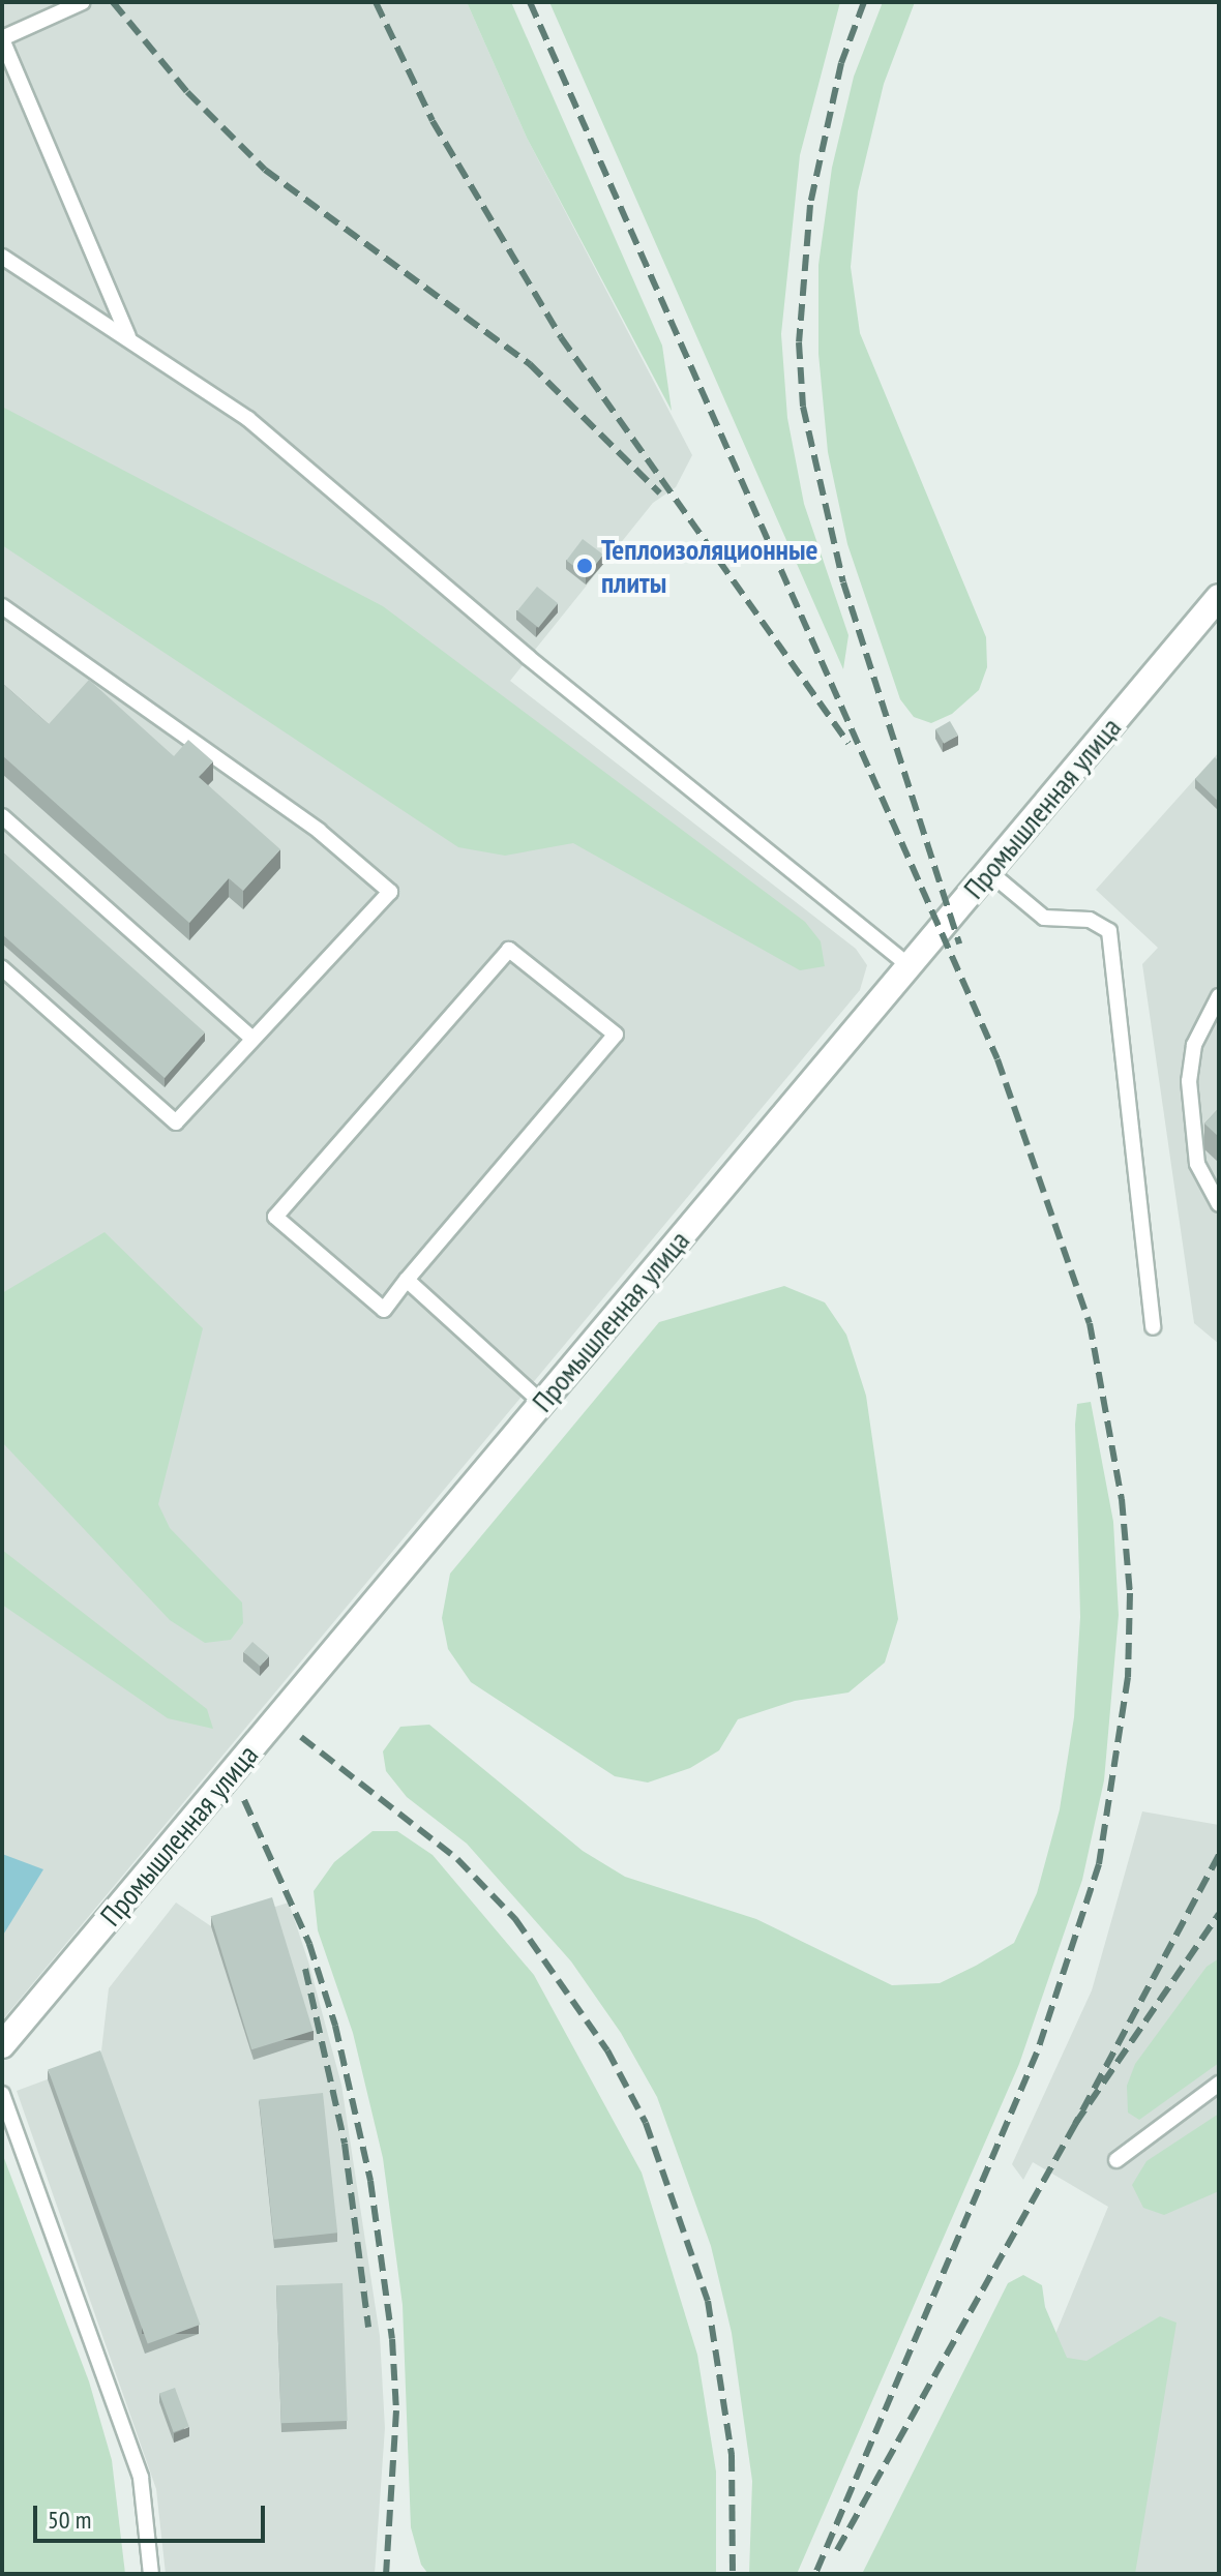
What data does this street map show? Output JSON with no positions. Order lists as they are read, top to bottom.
{
  "streets": {
    "street": ["Промышленная улица"]
  },
  "places": ["Теплоизоляционные плиты"],
  "scale_bar": "50 m"
}
